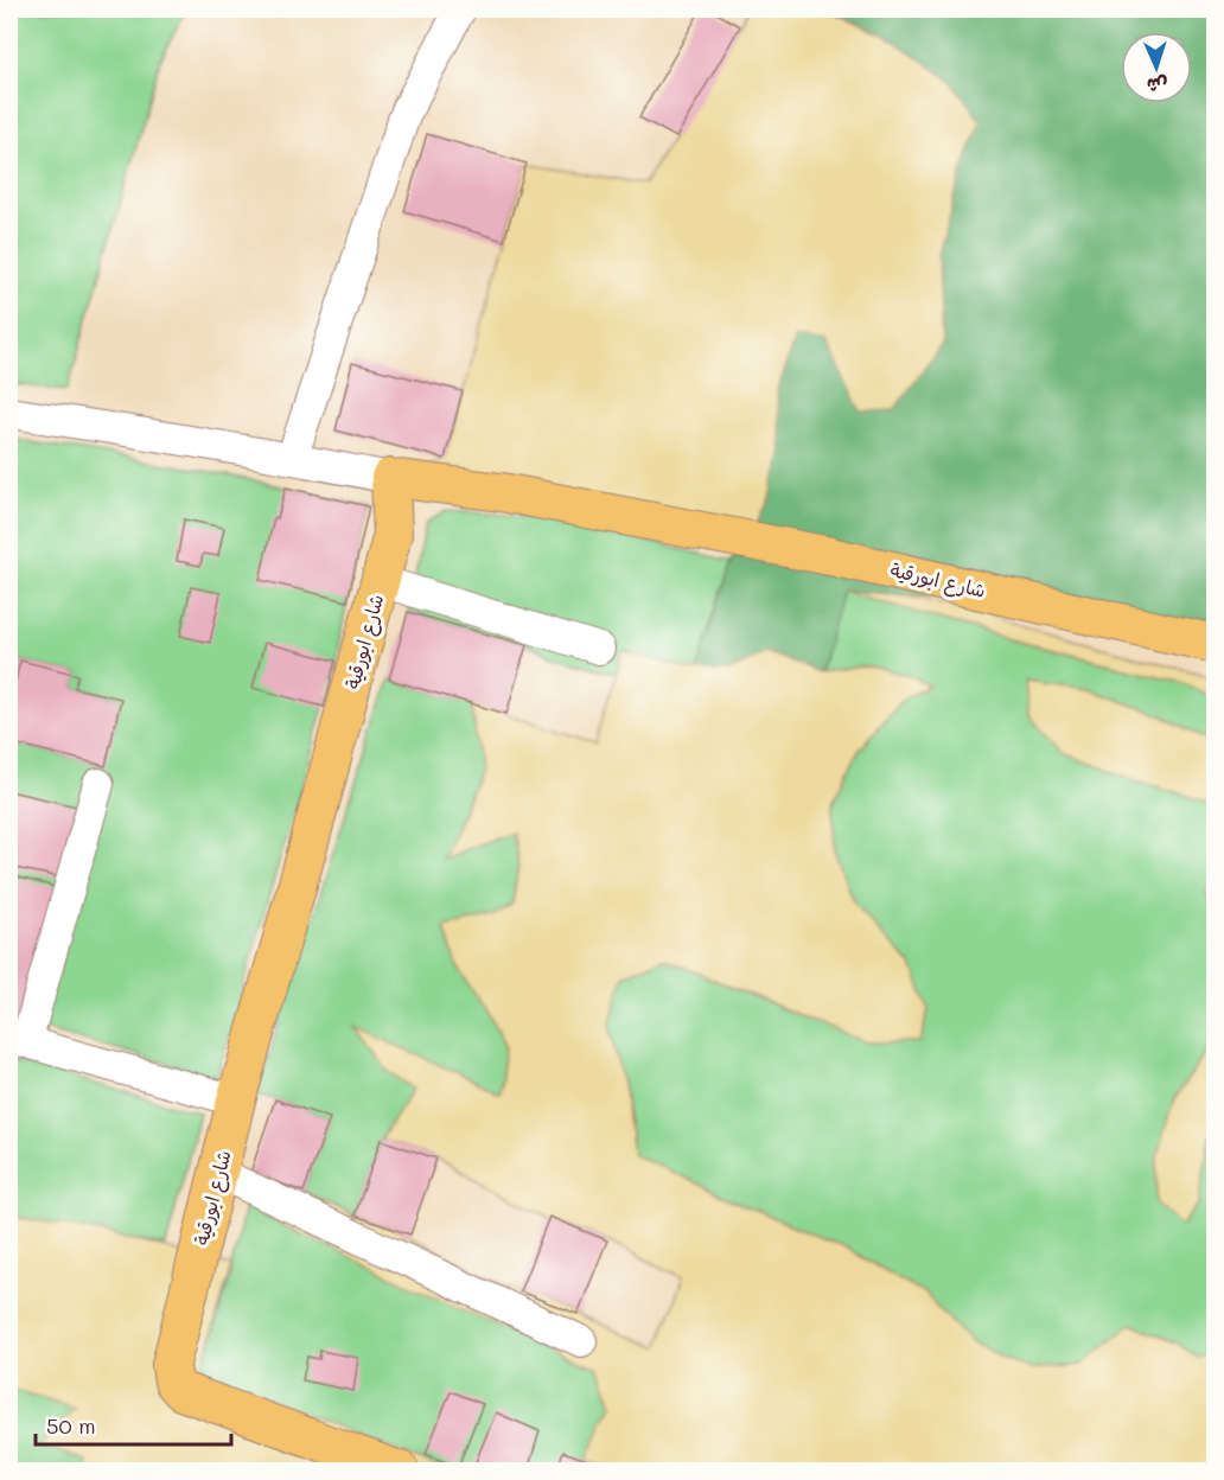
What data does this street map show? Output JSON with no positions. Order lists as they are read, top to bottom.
{
  "streets": {
    "main road": ["شارع ابورقية"]
  },
  "scale_bar": "50 m",
  "north": "bottom"
}
